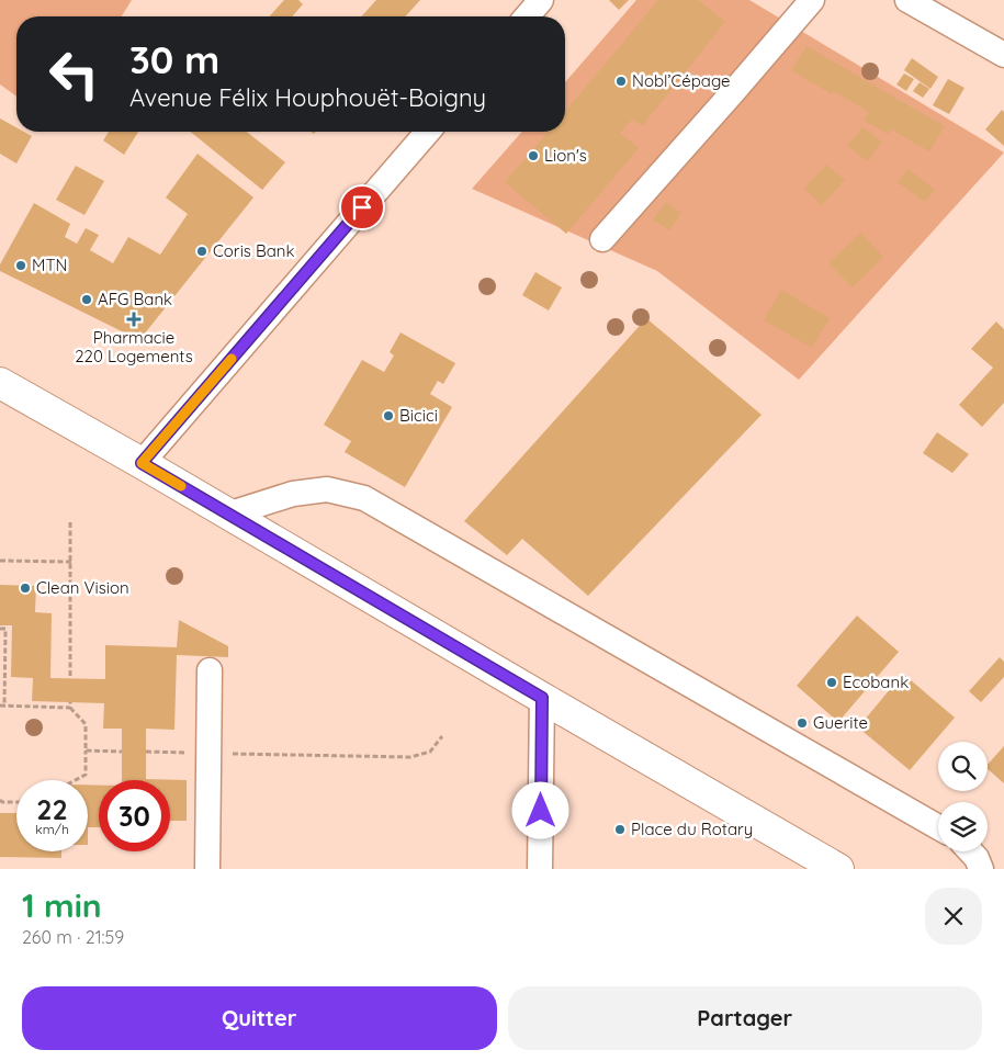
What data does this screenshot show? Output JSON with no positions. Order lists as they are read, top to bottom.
{
  "places": {
    "other": [
      "Nobl’Cépage",
      "Lion's",
      "Coris Bank",
      "MTN",
      "AFG Bank",
      "Bicici",
      "Clean Vision",
      "Ecobank",
      "Guerite",
      "Place du Rotary"
    ],
    "health": ["Pharmacie 220 Logements"]
  },
  "page": {
    "turn": ["30 m", "Avenue Félix Houphouët-Boigny"],
    "speed": "22 km/h",
    "limit": "30",
    "heading": ["1 min", "260 m · 21:59"],
    "buttons": ["Quitter", "Partager"]
  }
}
